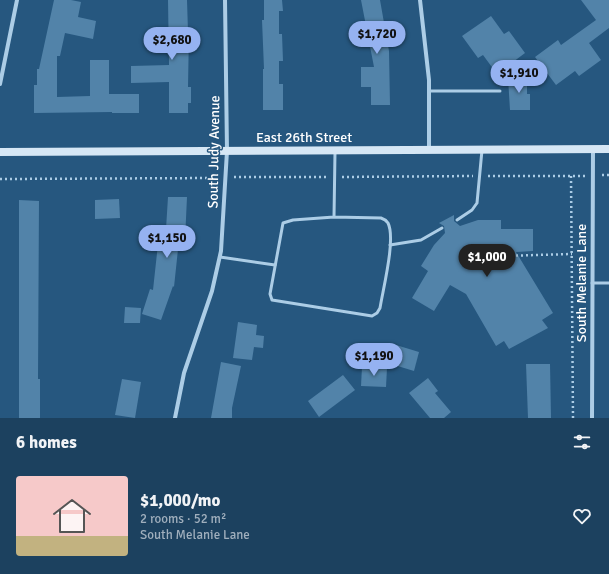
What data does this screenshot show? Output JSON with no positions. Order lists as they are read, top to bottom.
{
  "streets": {
    "main road": ["East 26th Street"],
    "street": ["South Judy Avenue", "South Melanie Lane"]
  },
  "crossings": [
    ["East 26th Street", "South Judy Avenue"],
    ["East 26th Street", "South Melanie Lane"]
  ],
  "page": {
    "price": [
      "$1,720",
      "$2,680",
      "$1,910",
      "$1,150",
      "$1,000",
      "$1,190"
    ],
    "heading": "6 homes",
    "list": [
      {
        "name": "$1,000/mo",
        "note": "2 rooms · 52 m² · South Melanie Lane"
      }
    ]
  }
}
